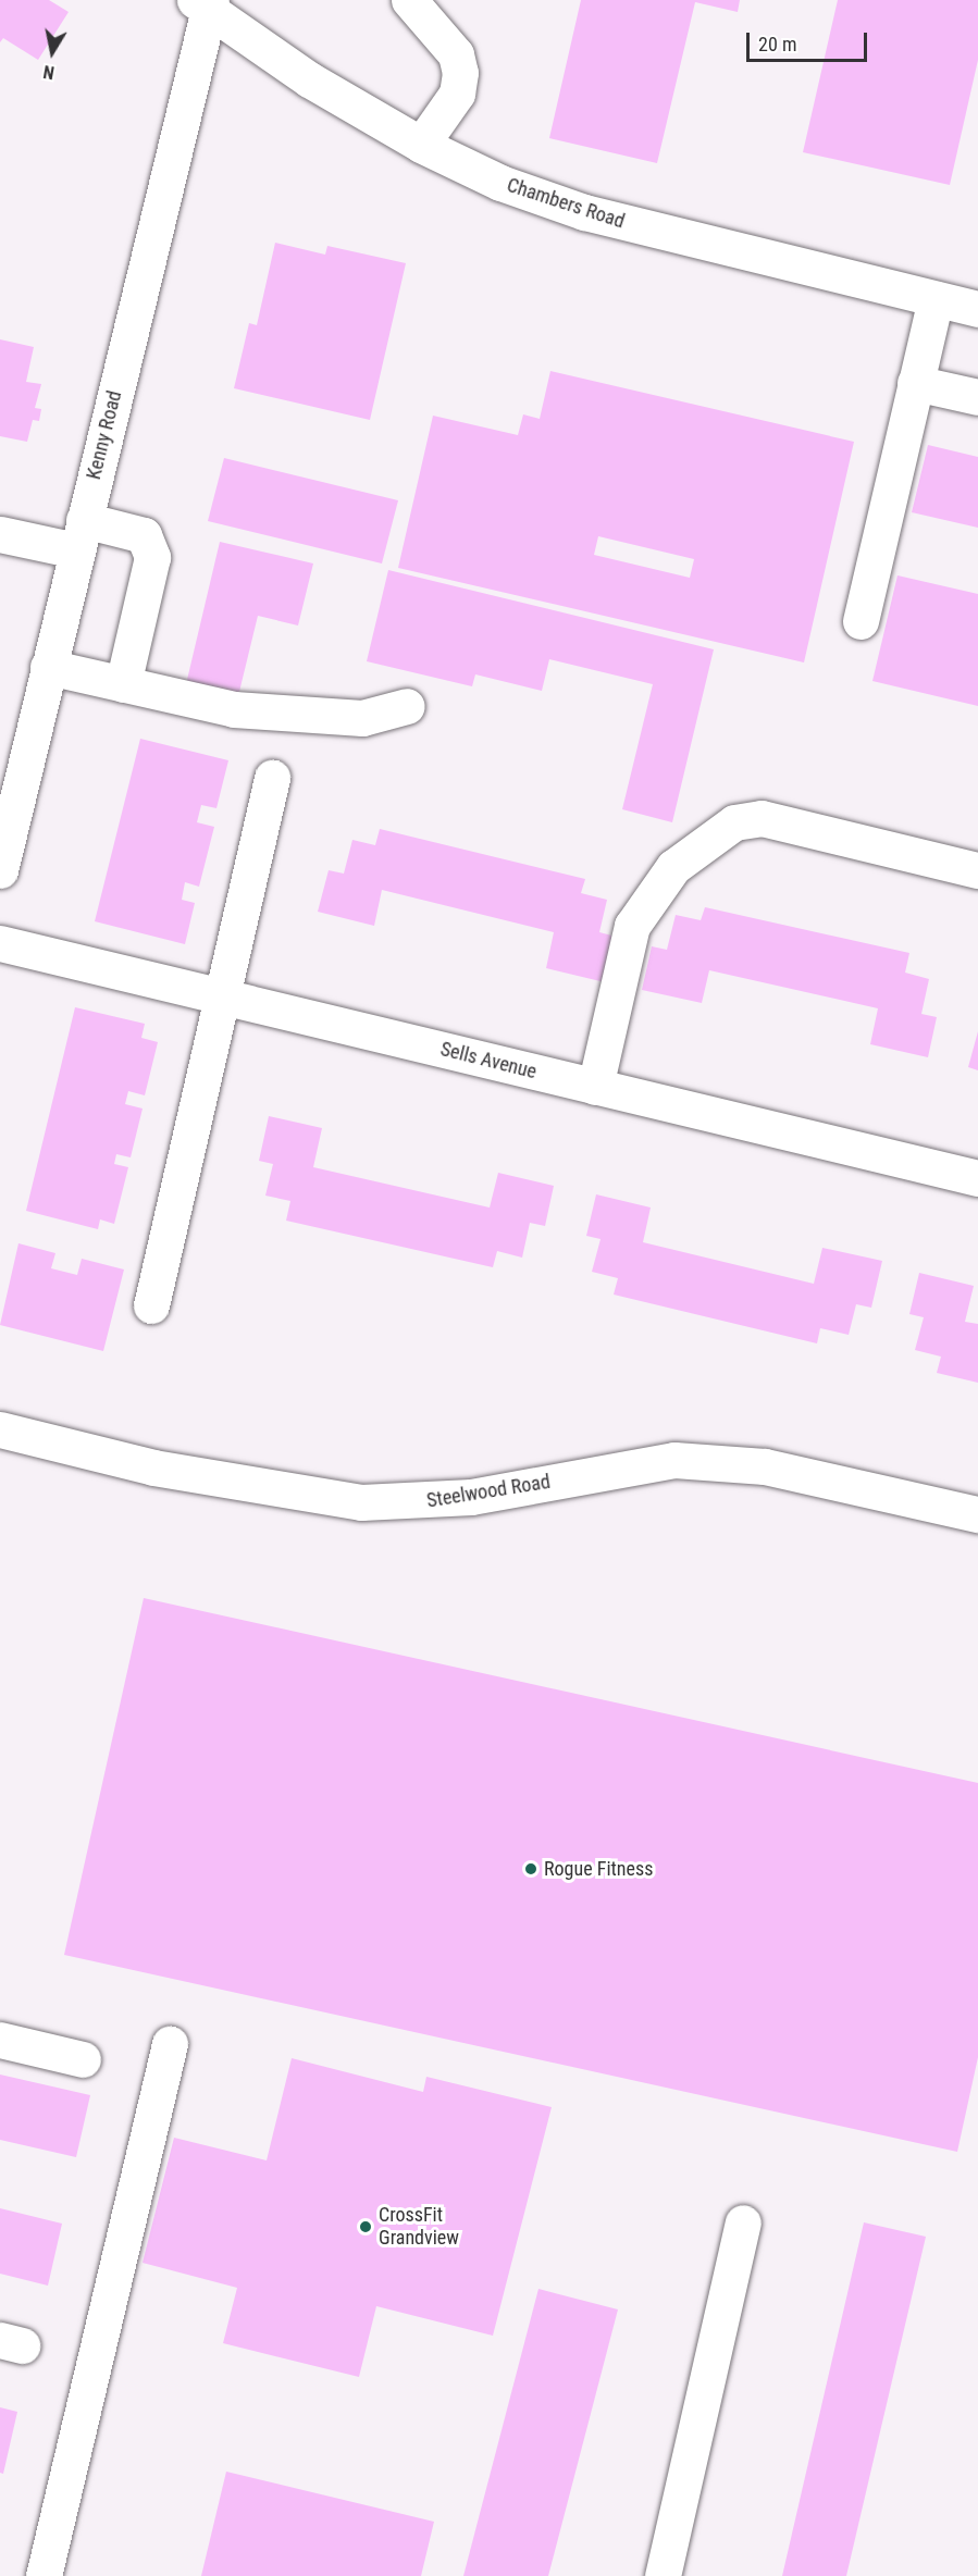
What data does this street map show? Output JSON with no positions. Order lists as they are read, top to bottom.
{
  "streets": {
    "street": [
      "Chambers Road",
      "Kenny Road",
      "Sells Avenue",
      "Steelwood Road"
    ]
  },
  "crossings": [
    ["Chambers Road", "Kenny Road"]
  ],
  "places": ["Rogue Fitness", "CrossFit Grandview"],
  "scale_bar": "20 m",
  "north": "bottom"
}
